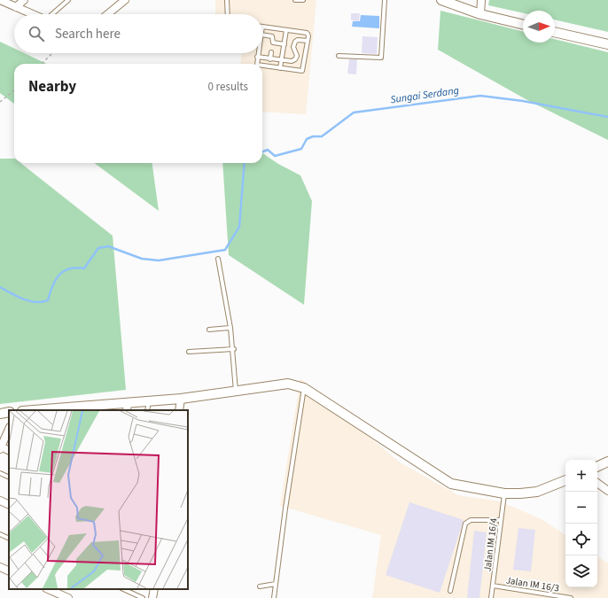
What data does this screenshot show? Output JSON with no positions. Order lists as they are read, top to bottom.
{
  "streets": {
    "lane": ["Jalan IM 16/4", "Jalan IM 16/3"]
  },
  "crossings": [
    ["Jalan IM 16/4", "Jalan IM 16/3"]
  ],
  "water": ["Sungai Serdang"],
  "north": "right",
  "page": {
    "search": "Search here",
    "heading": ["Nearby", "0 results"],
    "map_buttons": ["+", "−"]
  }
}
